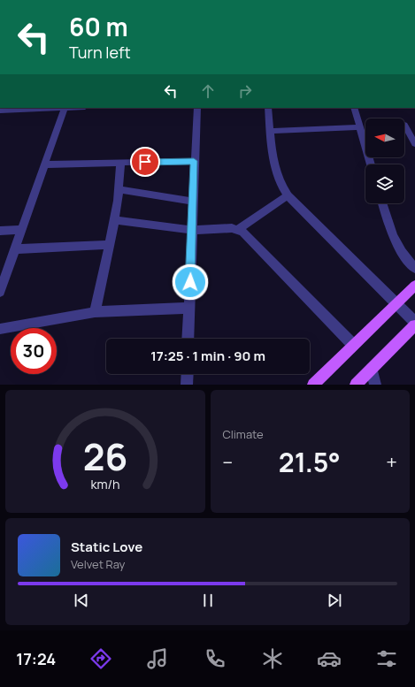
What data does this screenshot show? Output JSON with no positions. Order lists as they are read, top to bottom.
{
  "north": "left",
  "page": {
    "turn": ["60 m", "Turn left"],
    "limit": "30",
    "trip": "17:25 · 1 min · 90 m",
    "tile": "Climate",
    "heat": ["−", "21.5°", "+"],
    "song": ["Static Love", "Velvet Ray"],
    "tabs": "17:24",
    "gauge": ["26", "km/h"]
  }
}
